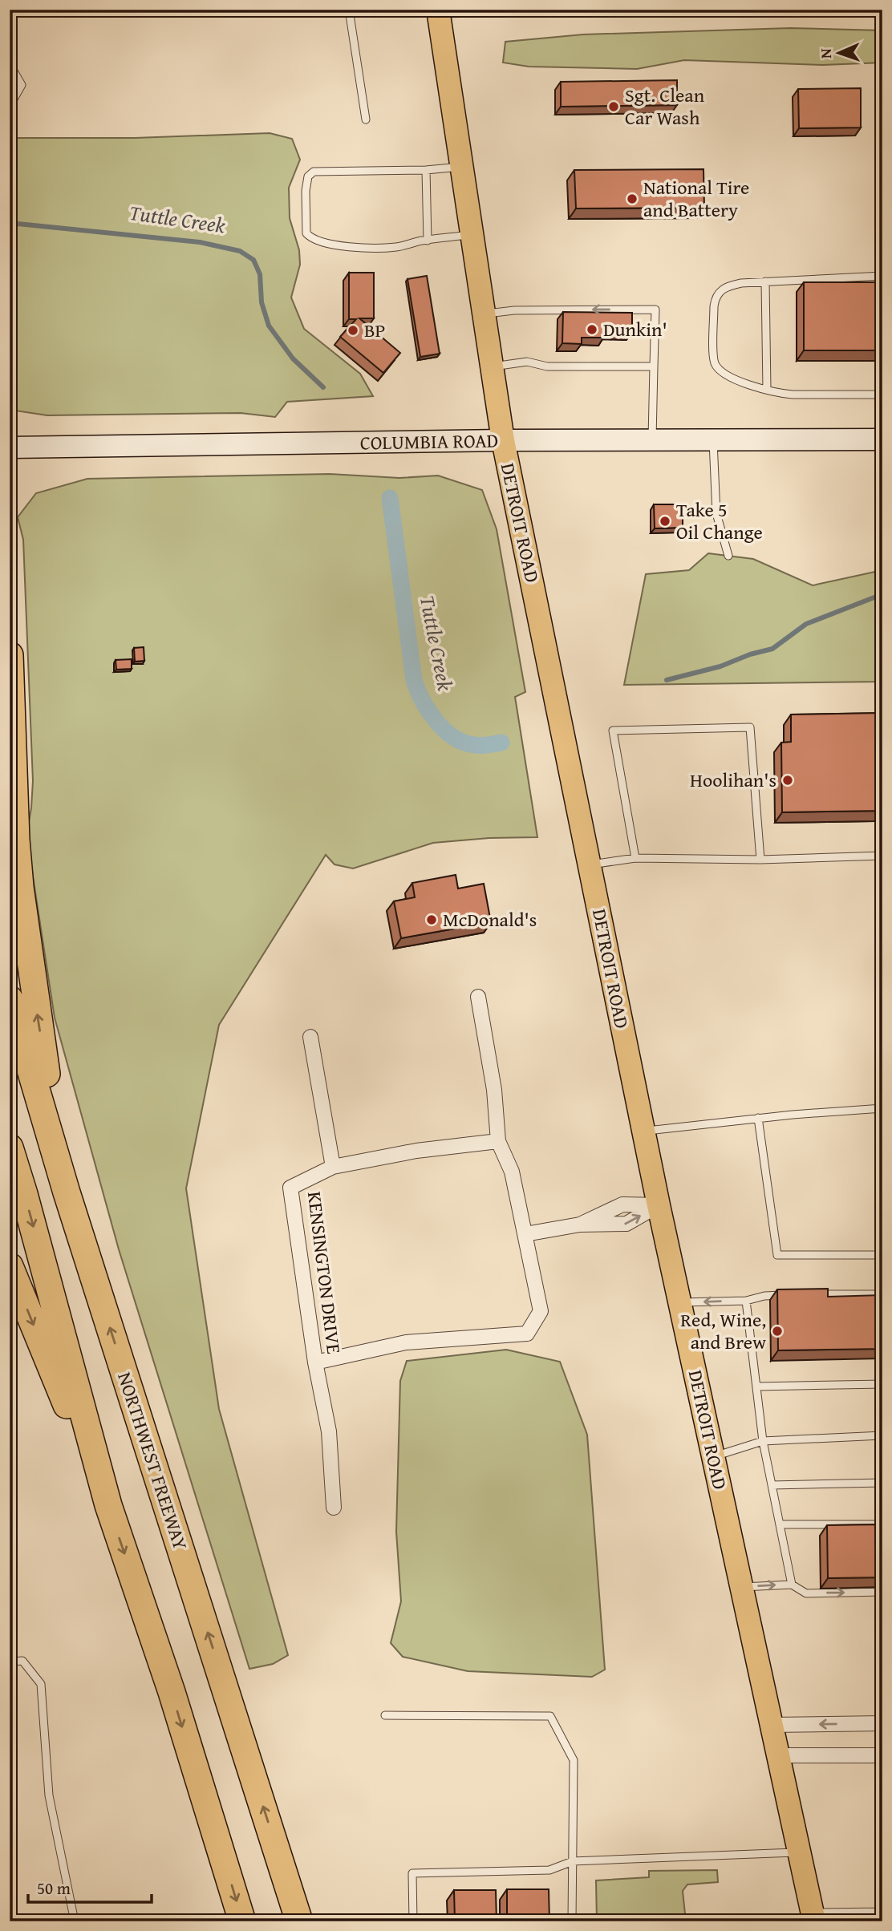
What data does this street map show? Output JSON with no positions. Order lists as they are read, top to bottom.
{
  "streets": {
    "highway": ["NORTHWEST FREEWAY"],
    "main road": ["COLUMBIA ROAD", "DETROIT ROAD"],
    "street": ["KENSINGTON DRIVE"]
  },
  "crossings": [
    ["COLUMBIA ROAD", "DETROIT ROAD"]
  ],
  "water": ["Tuttle Creek"],
  "places": [
    "Sgt. Clean Car Wash",
    "National Tire and Battery",
    "Dunkin'",
    "BP",
    "Take 5 Oil Change",
    "Hoolihan's",
    "McDonald's",
    "Red, Wine, and Brew"
  ],
  "scale_bar": "50 m",
  "north": "left"
}
